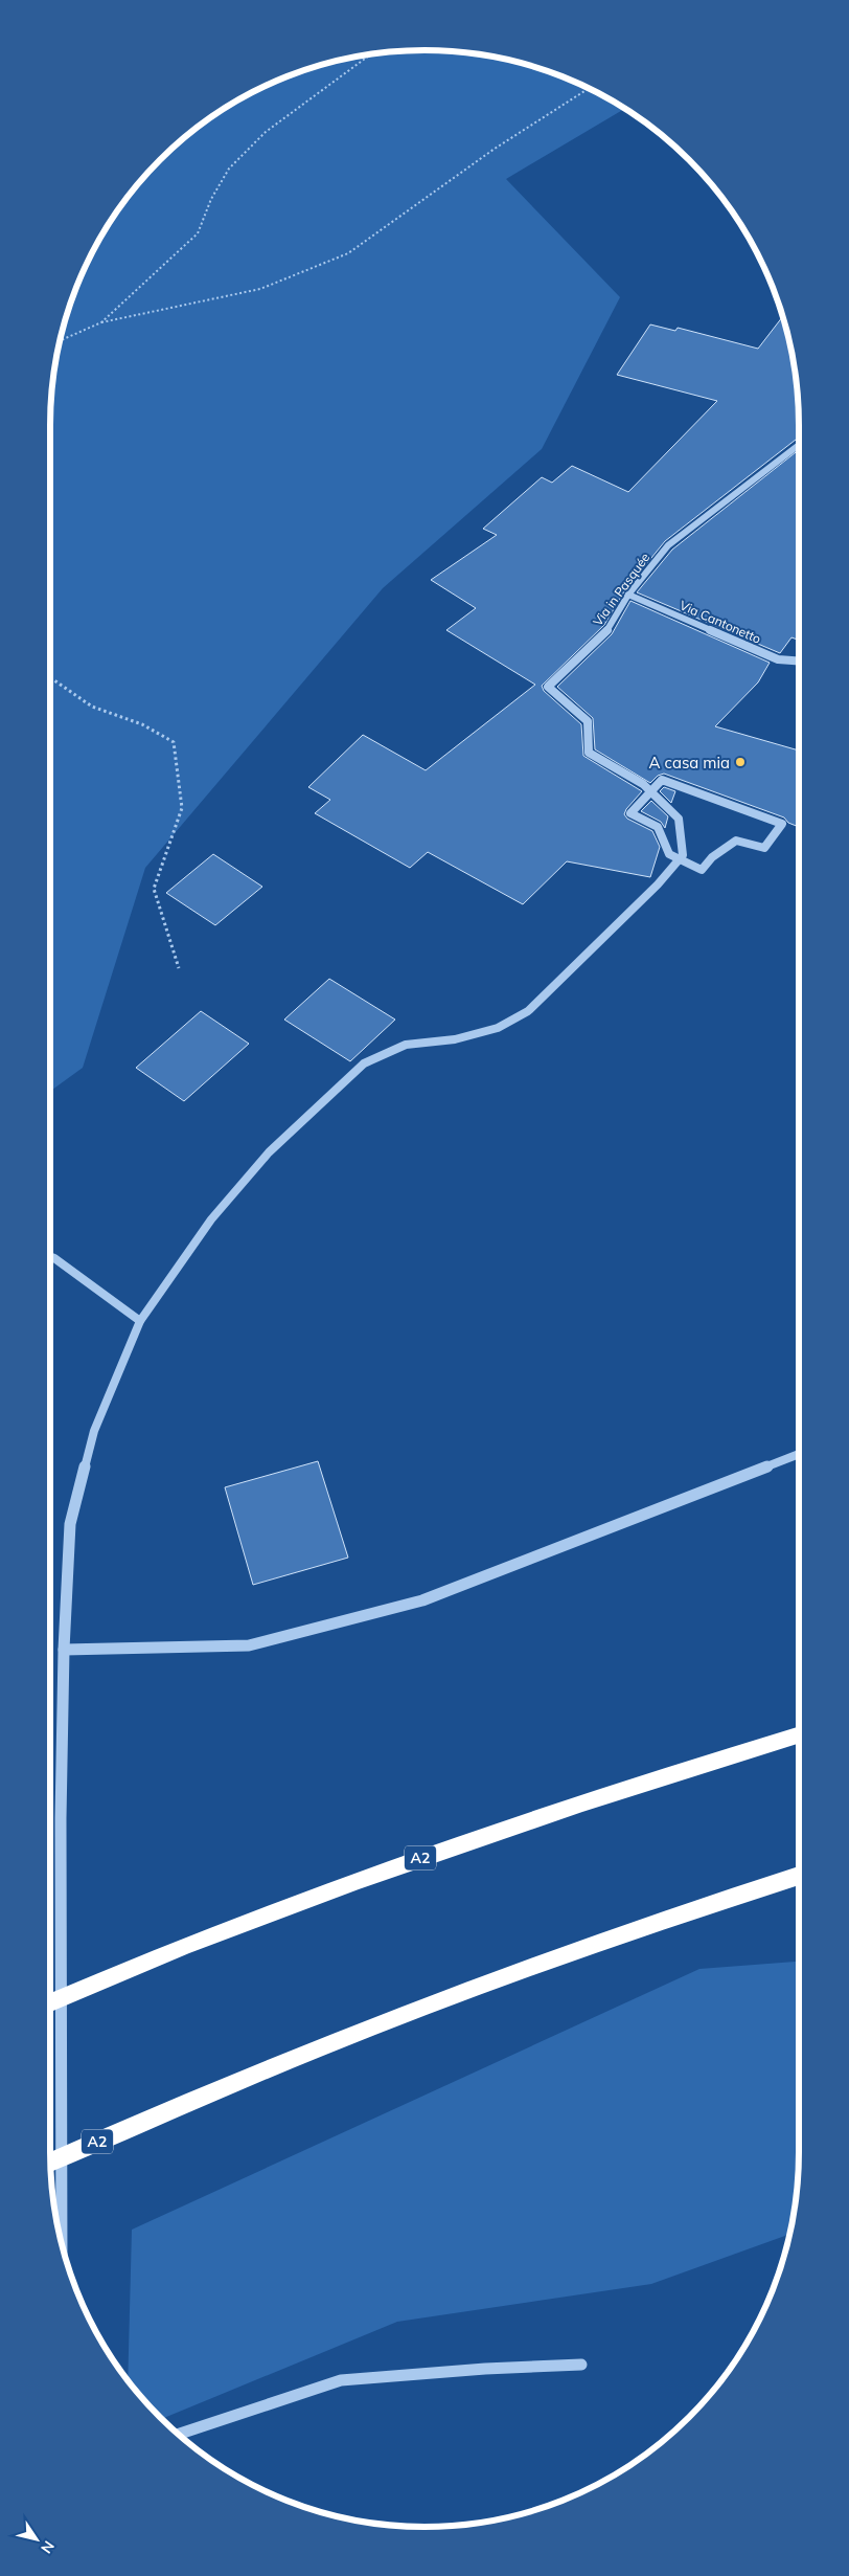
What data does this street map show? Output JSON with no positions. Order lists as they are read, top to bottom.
{
  "streets": {
    "highway": ["A2"],
    "street": ["Via in Pasquée", "Via Cantonetto"]
  },
  "crossings": [
    ["Via in Pasquée", "Via Cantonetto"]
  ],
  "places": ["A casa mia"],
  "north": "bottom right"
}
